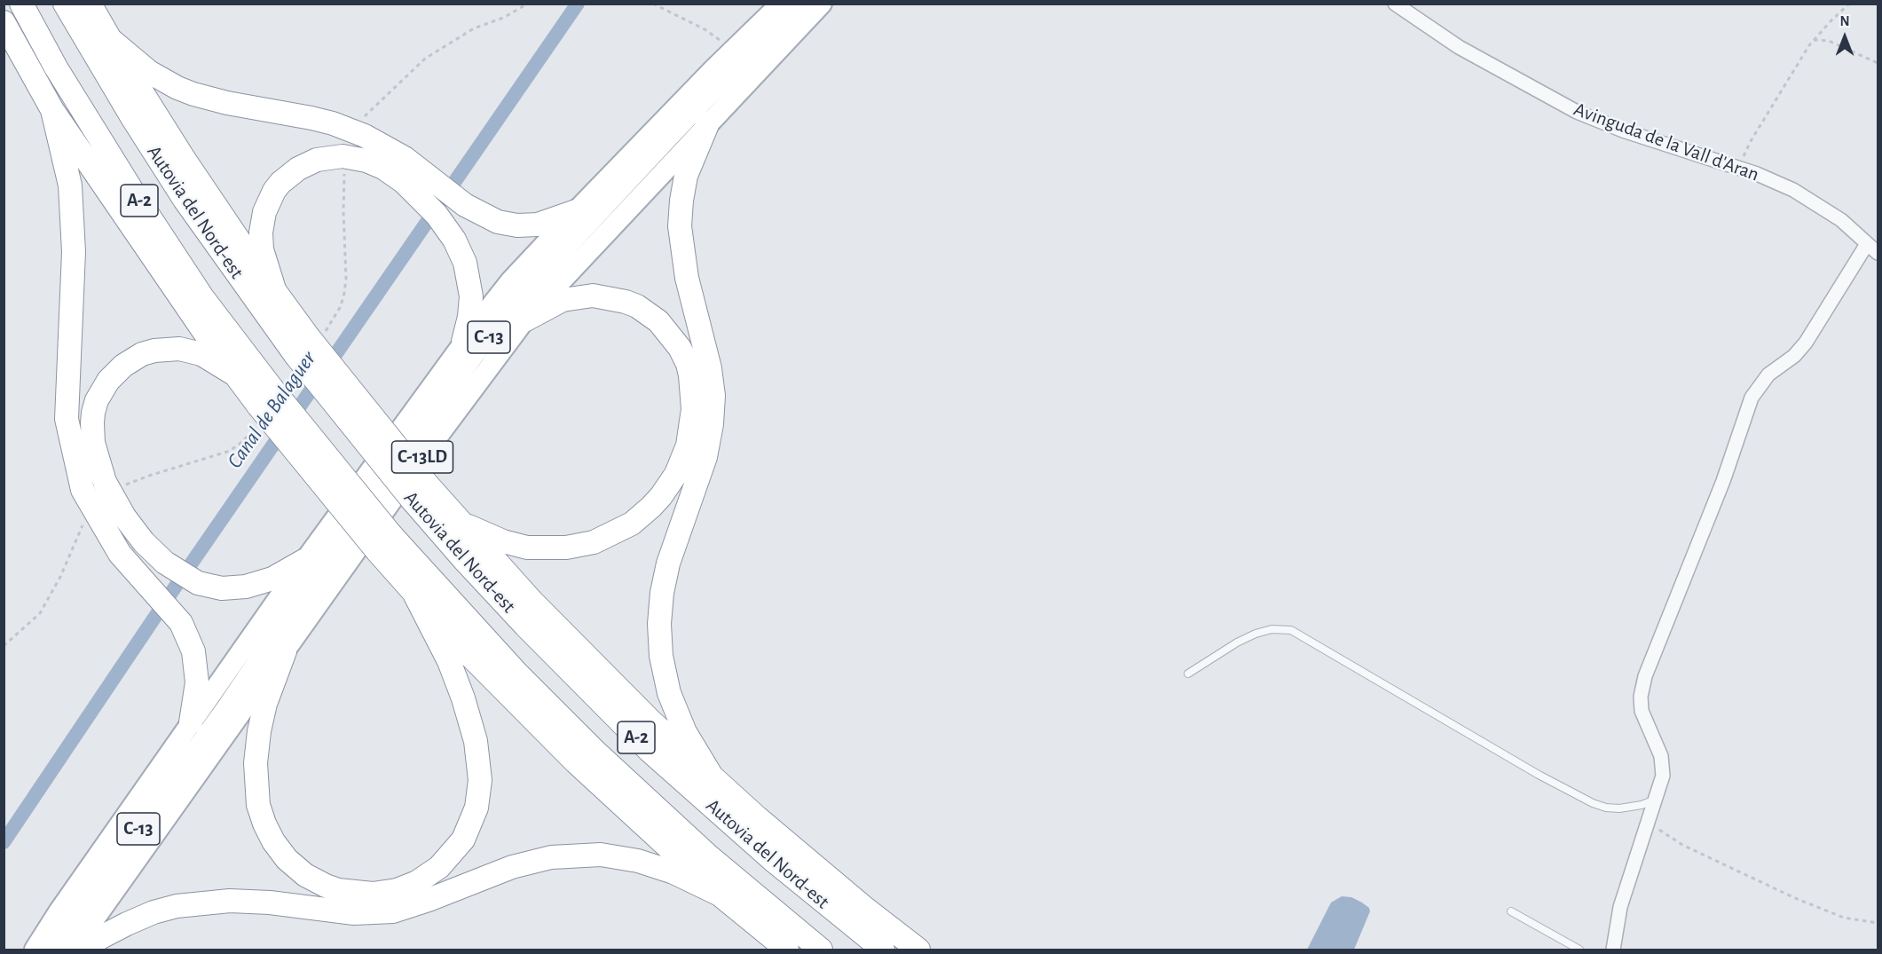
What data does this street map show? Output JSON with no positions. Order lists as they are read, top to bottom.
{
  "streets": {
    "highway": ["A-2", "Autovia del Nord-est"],
    "main road": ["C-13", "C-13LD"],
    "street": ["Avinguda de la Vall d'Aran"]
  },
  "water": ["Canal de Balaguer"],
  "north": "top"
}
